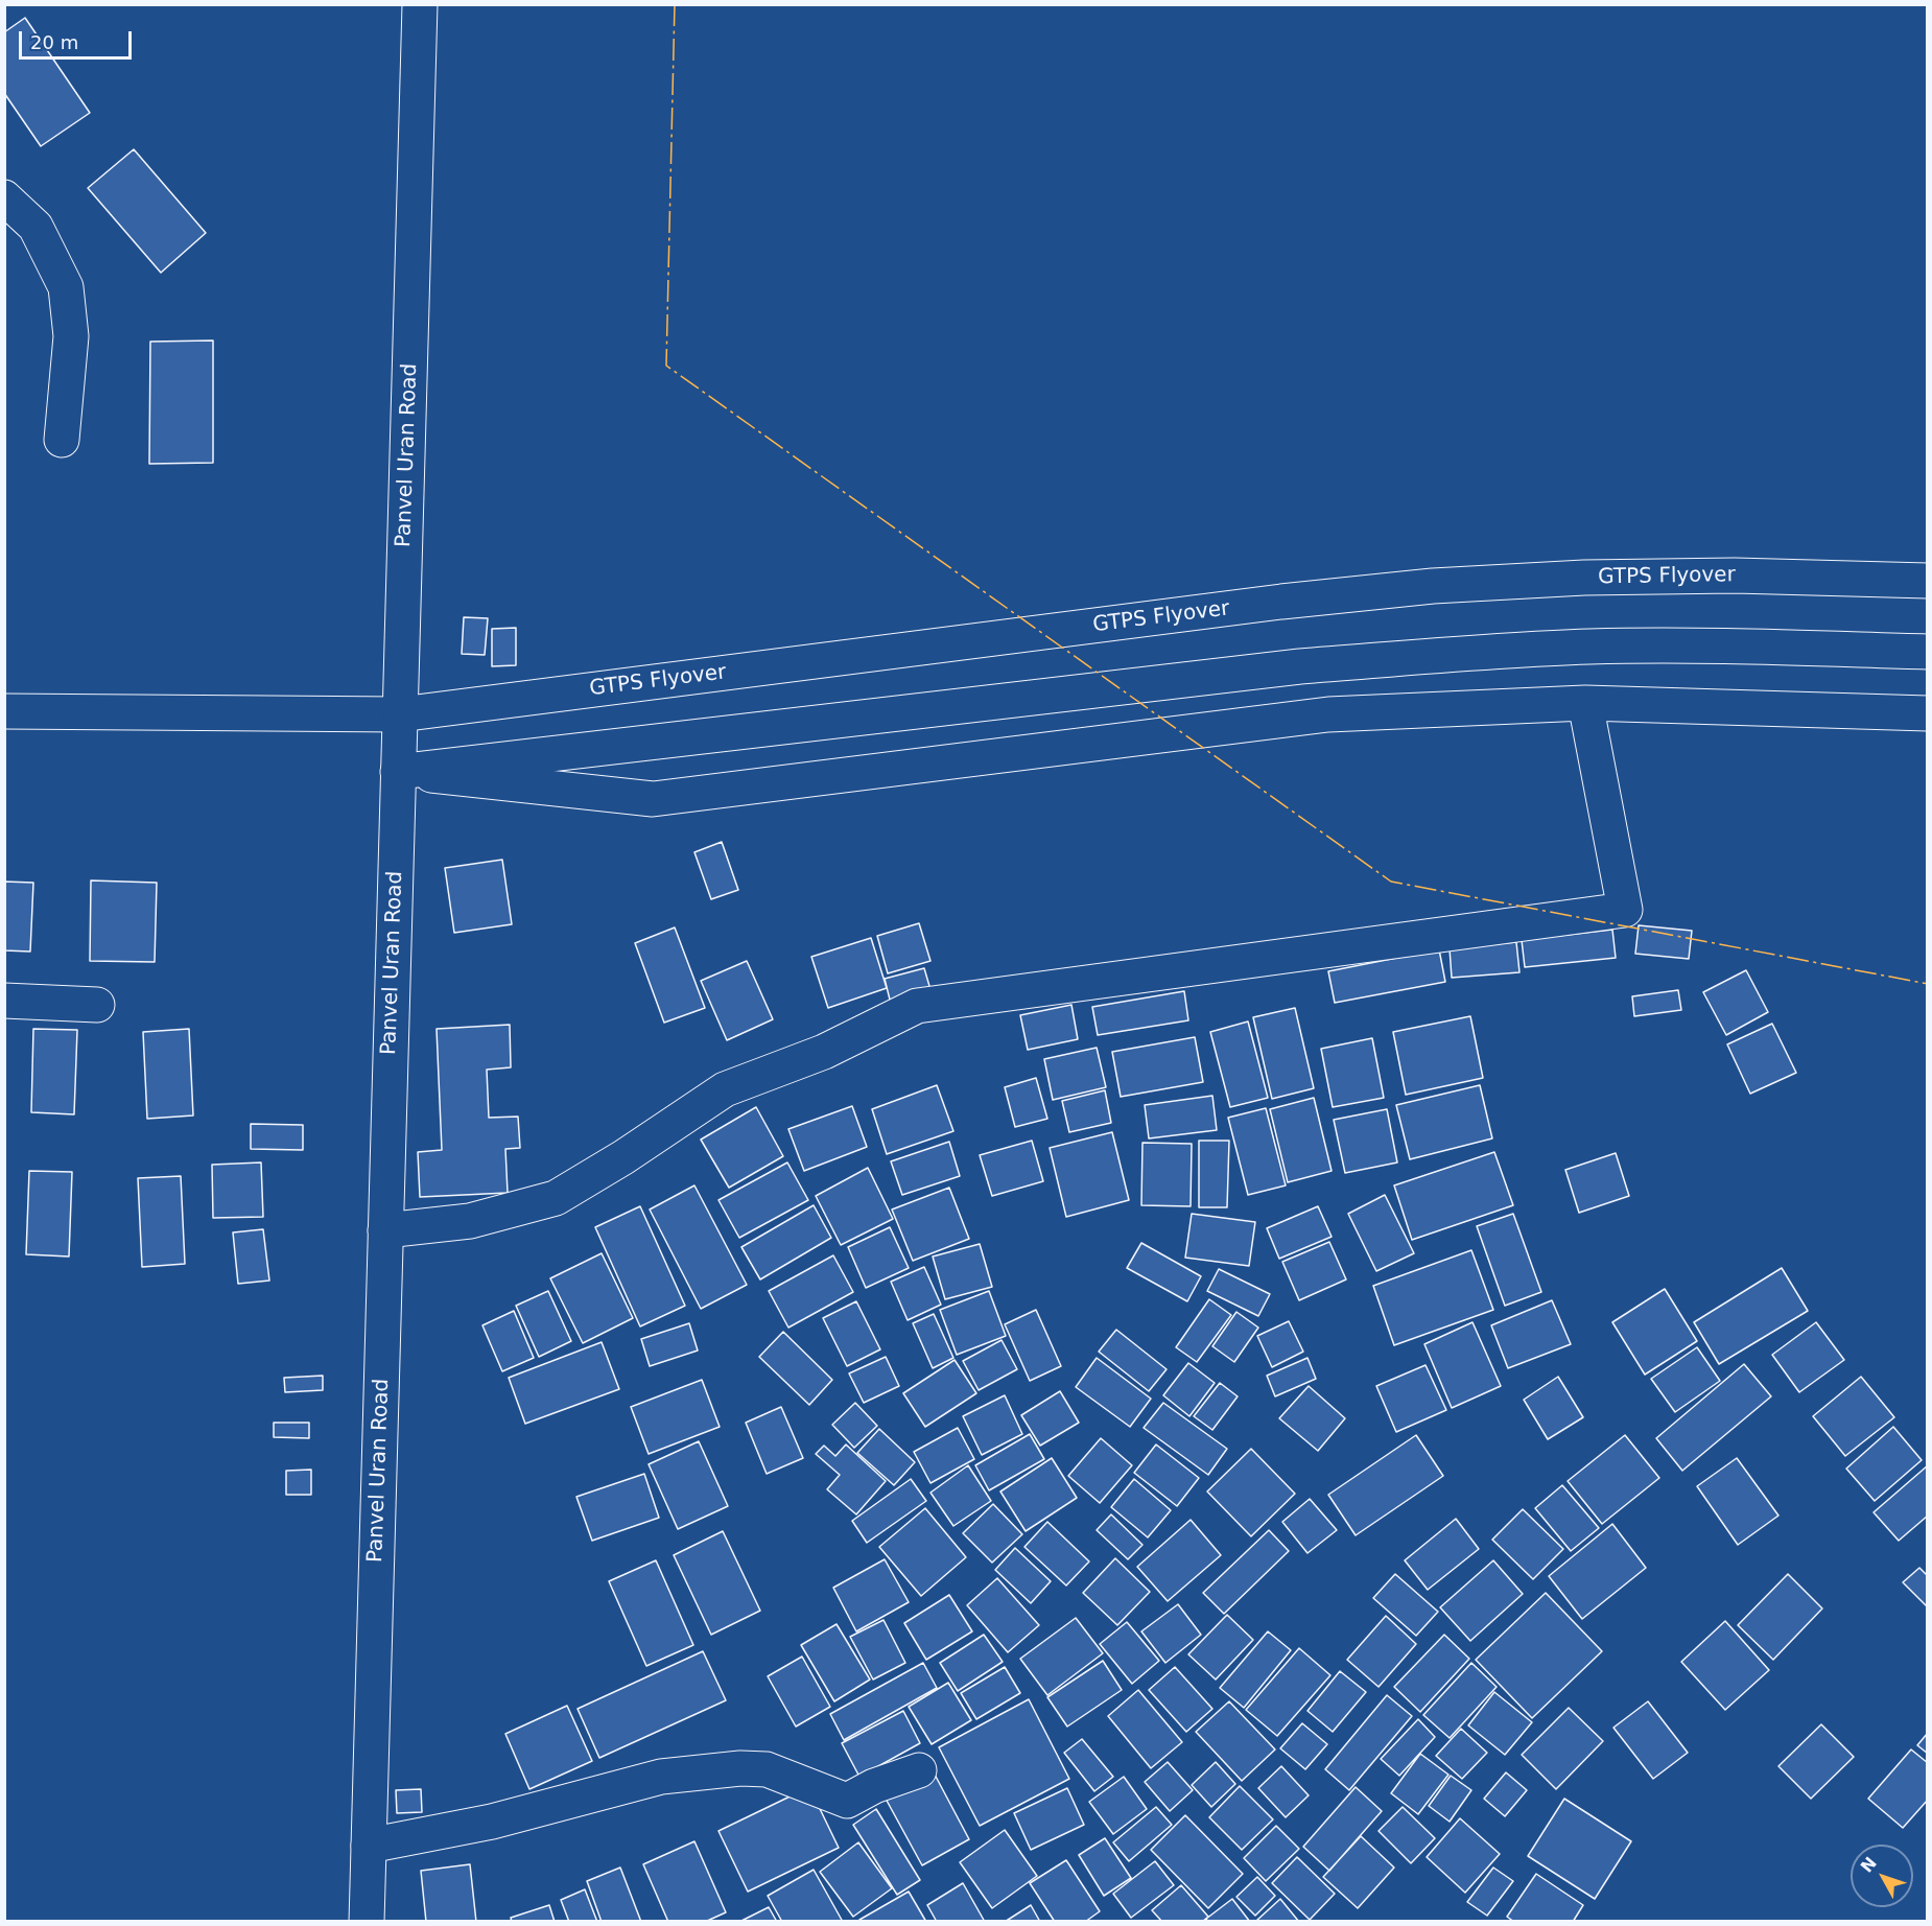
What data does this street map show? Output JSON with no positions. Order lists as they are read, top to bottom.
{
  "streets": {
    "main road": ["Panvel Uran Road", "GTPS Flyover"]
  },
  "crossings": [
    ["Panvel Uran Road", "GTPS Flyover"]
  ],
  "scale_bar": "20 m",
  "north": "top left"
}
